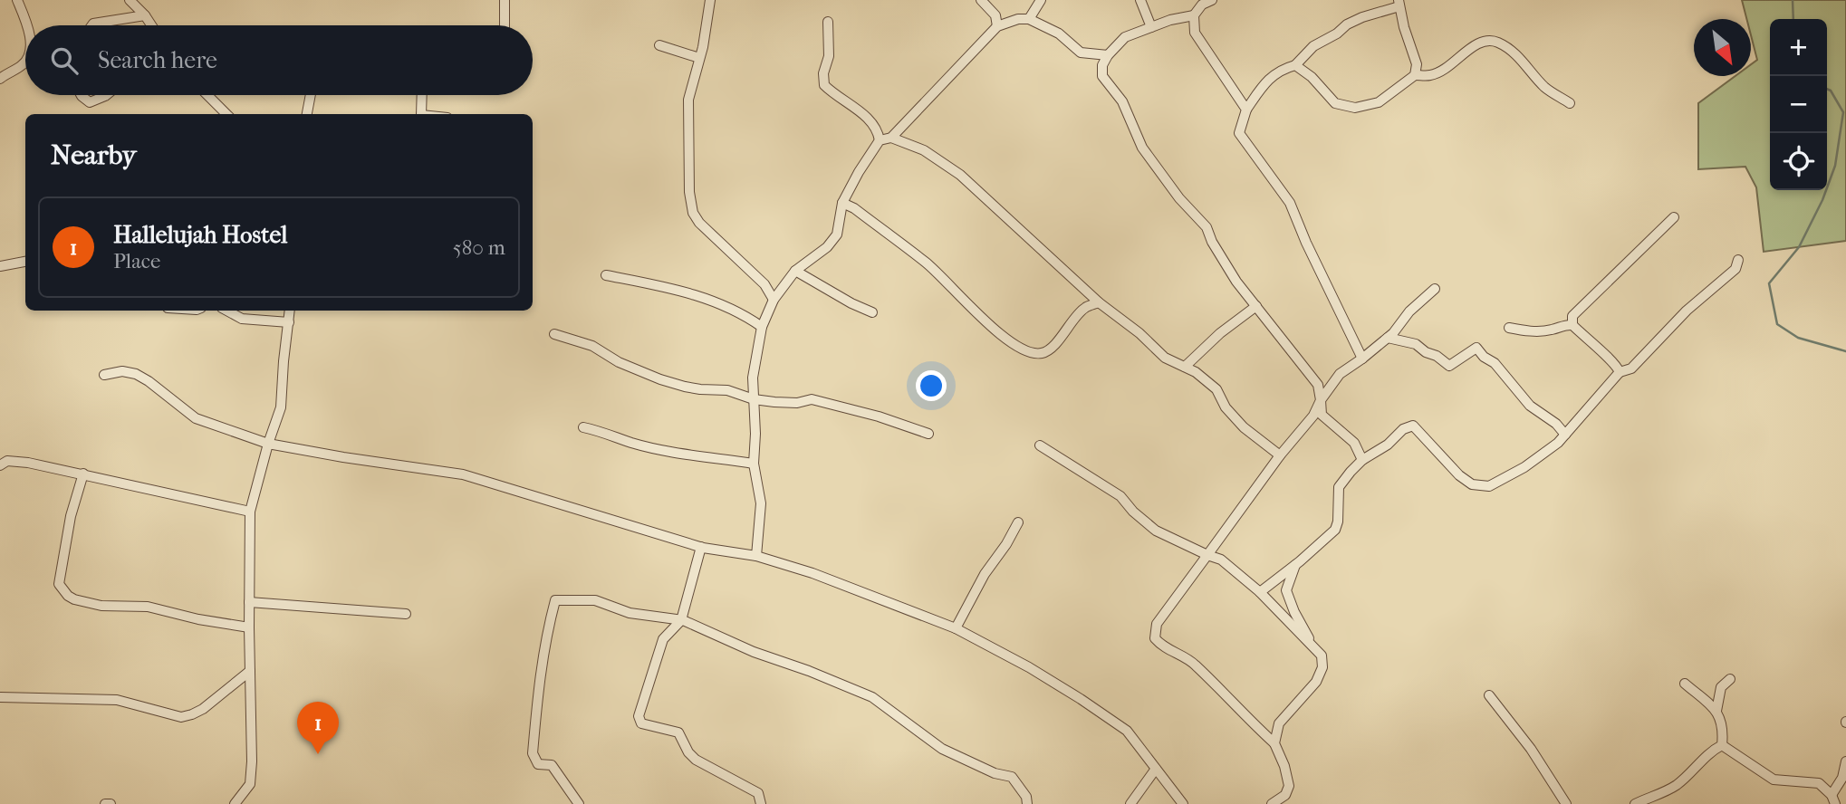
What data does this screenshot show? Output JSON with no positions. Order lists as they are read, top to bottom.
{
  "north": "bottom right",
  "page": {
    "map_buttons": ["+", "−"],
    "search": "Search here",
    "heading": "Nearby",
    "list": [
      {
        "mark": "1",
        "name": "Hallelujah Hostel",
        "note": "Place",
        "value": "580 m"
      }
    ],
    "pins": "1"
  }
}
